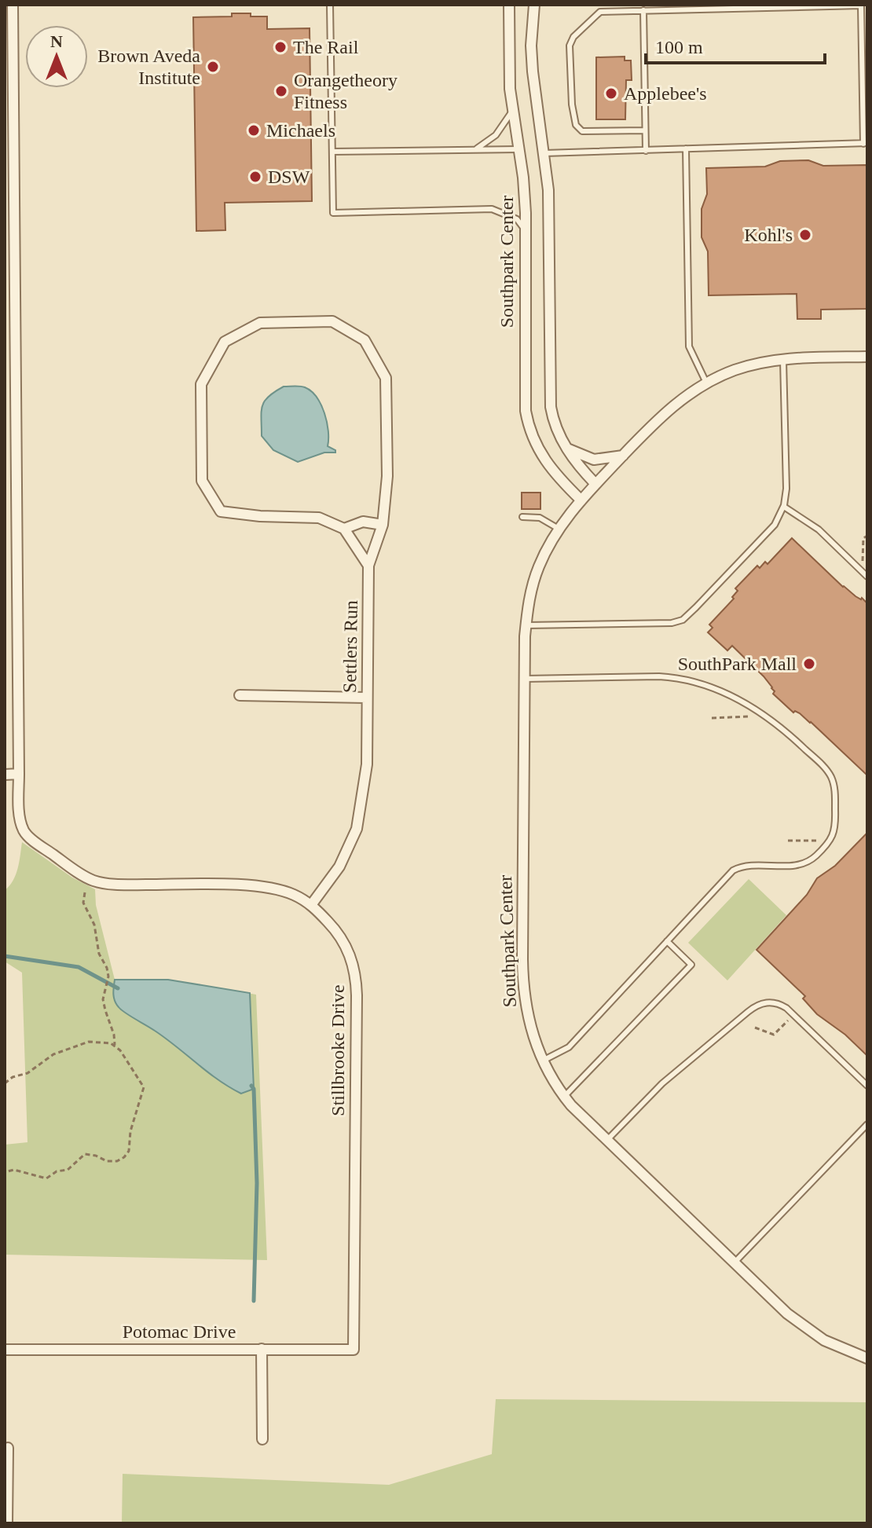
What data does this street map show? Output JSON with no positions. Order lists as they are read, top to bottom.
{
  "streets": {
    "street": [
      "Southpark Center",
      "Settlers Run",
      "Stillbrooke Drive",
      "Potomac Drive"
    ]
  },
  "crossings": [
    ["Settlers Run", "Stillbrooke Drive"],
    ["Stillbrooke Drive", "Potomac Drive"]
  ],
  "places": [
    "The Rail",
    "Brown Aveda Institute",
    "Orangetheory Fitness",
    "Applebee's",
    "Michaels",
    "DSW",
    "Kohl's",
    "SouthPark Mall"
  ],
  "scale_bar": "100 m",
  "north": "top"
}
